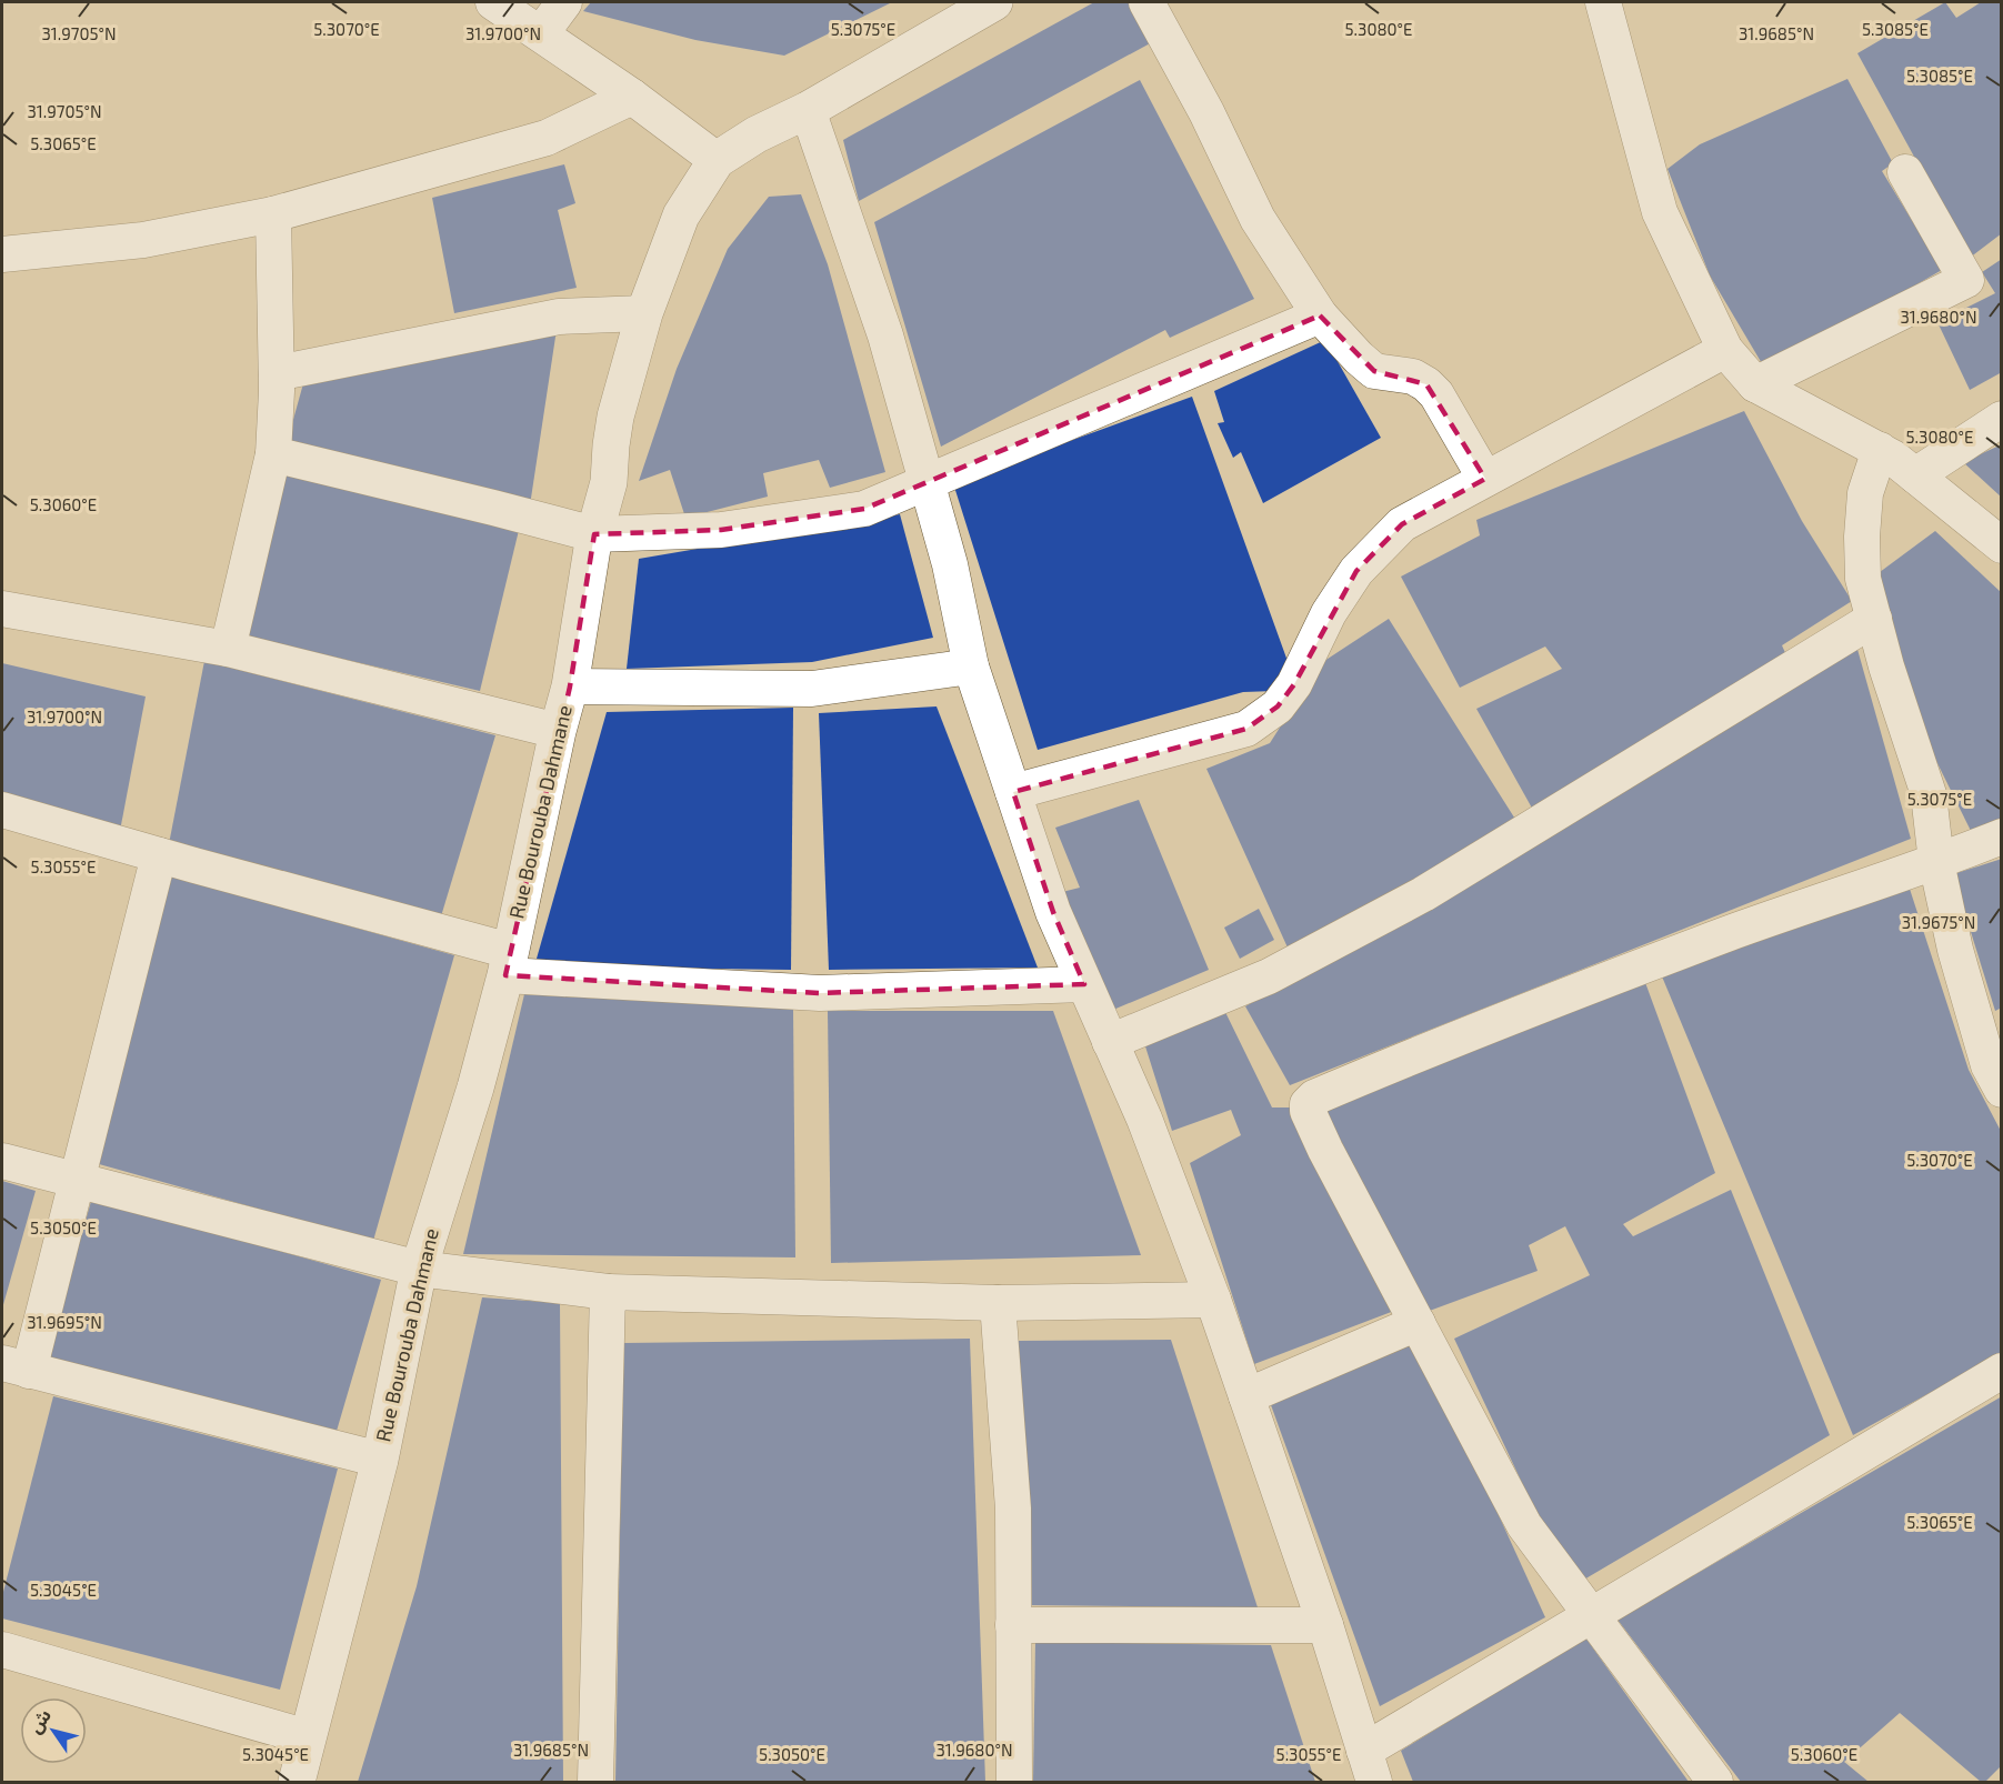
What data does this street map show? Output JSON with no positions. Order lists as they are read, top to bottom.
{
  "streets": {
    "street": ["Rue Bourouba Dahmane"]
  },
  "north": "top left",
  "coordinates": [
    "5.3085°E",
    "5.3080°E",
    "5.3070°E",
    "5.3075°E",
    "31.9705°N",
    "31.9700°N",
    "31.9685°N",
    "5.3065°E",
    "31.9680°N",
    "5.3060°E",
    "5.3055°E",
    "31.9675°N",
    "5.3050°E",
    "31.9695°N",
    "5.3045°E"
  ]
}
